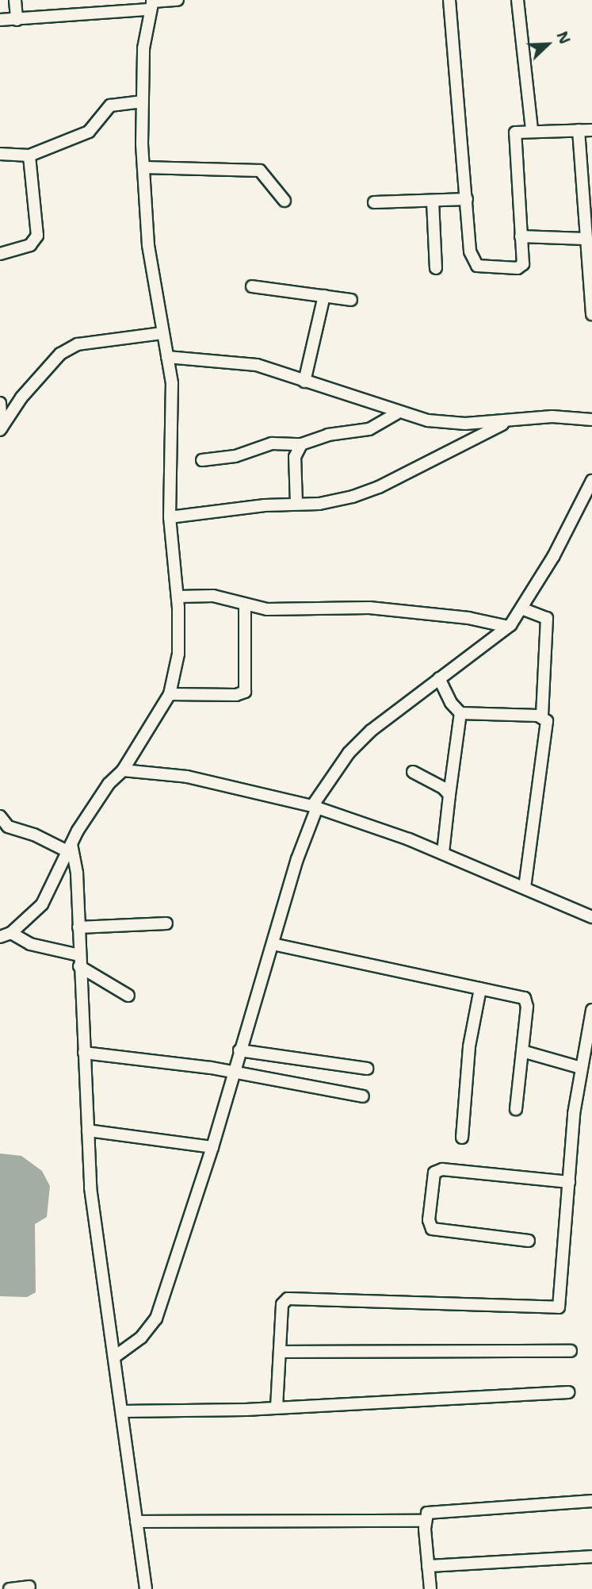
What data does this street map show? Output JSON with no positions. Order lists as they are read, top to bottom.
{
  "north": "top right"
}
